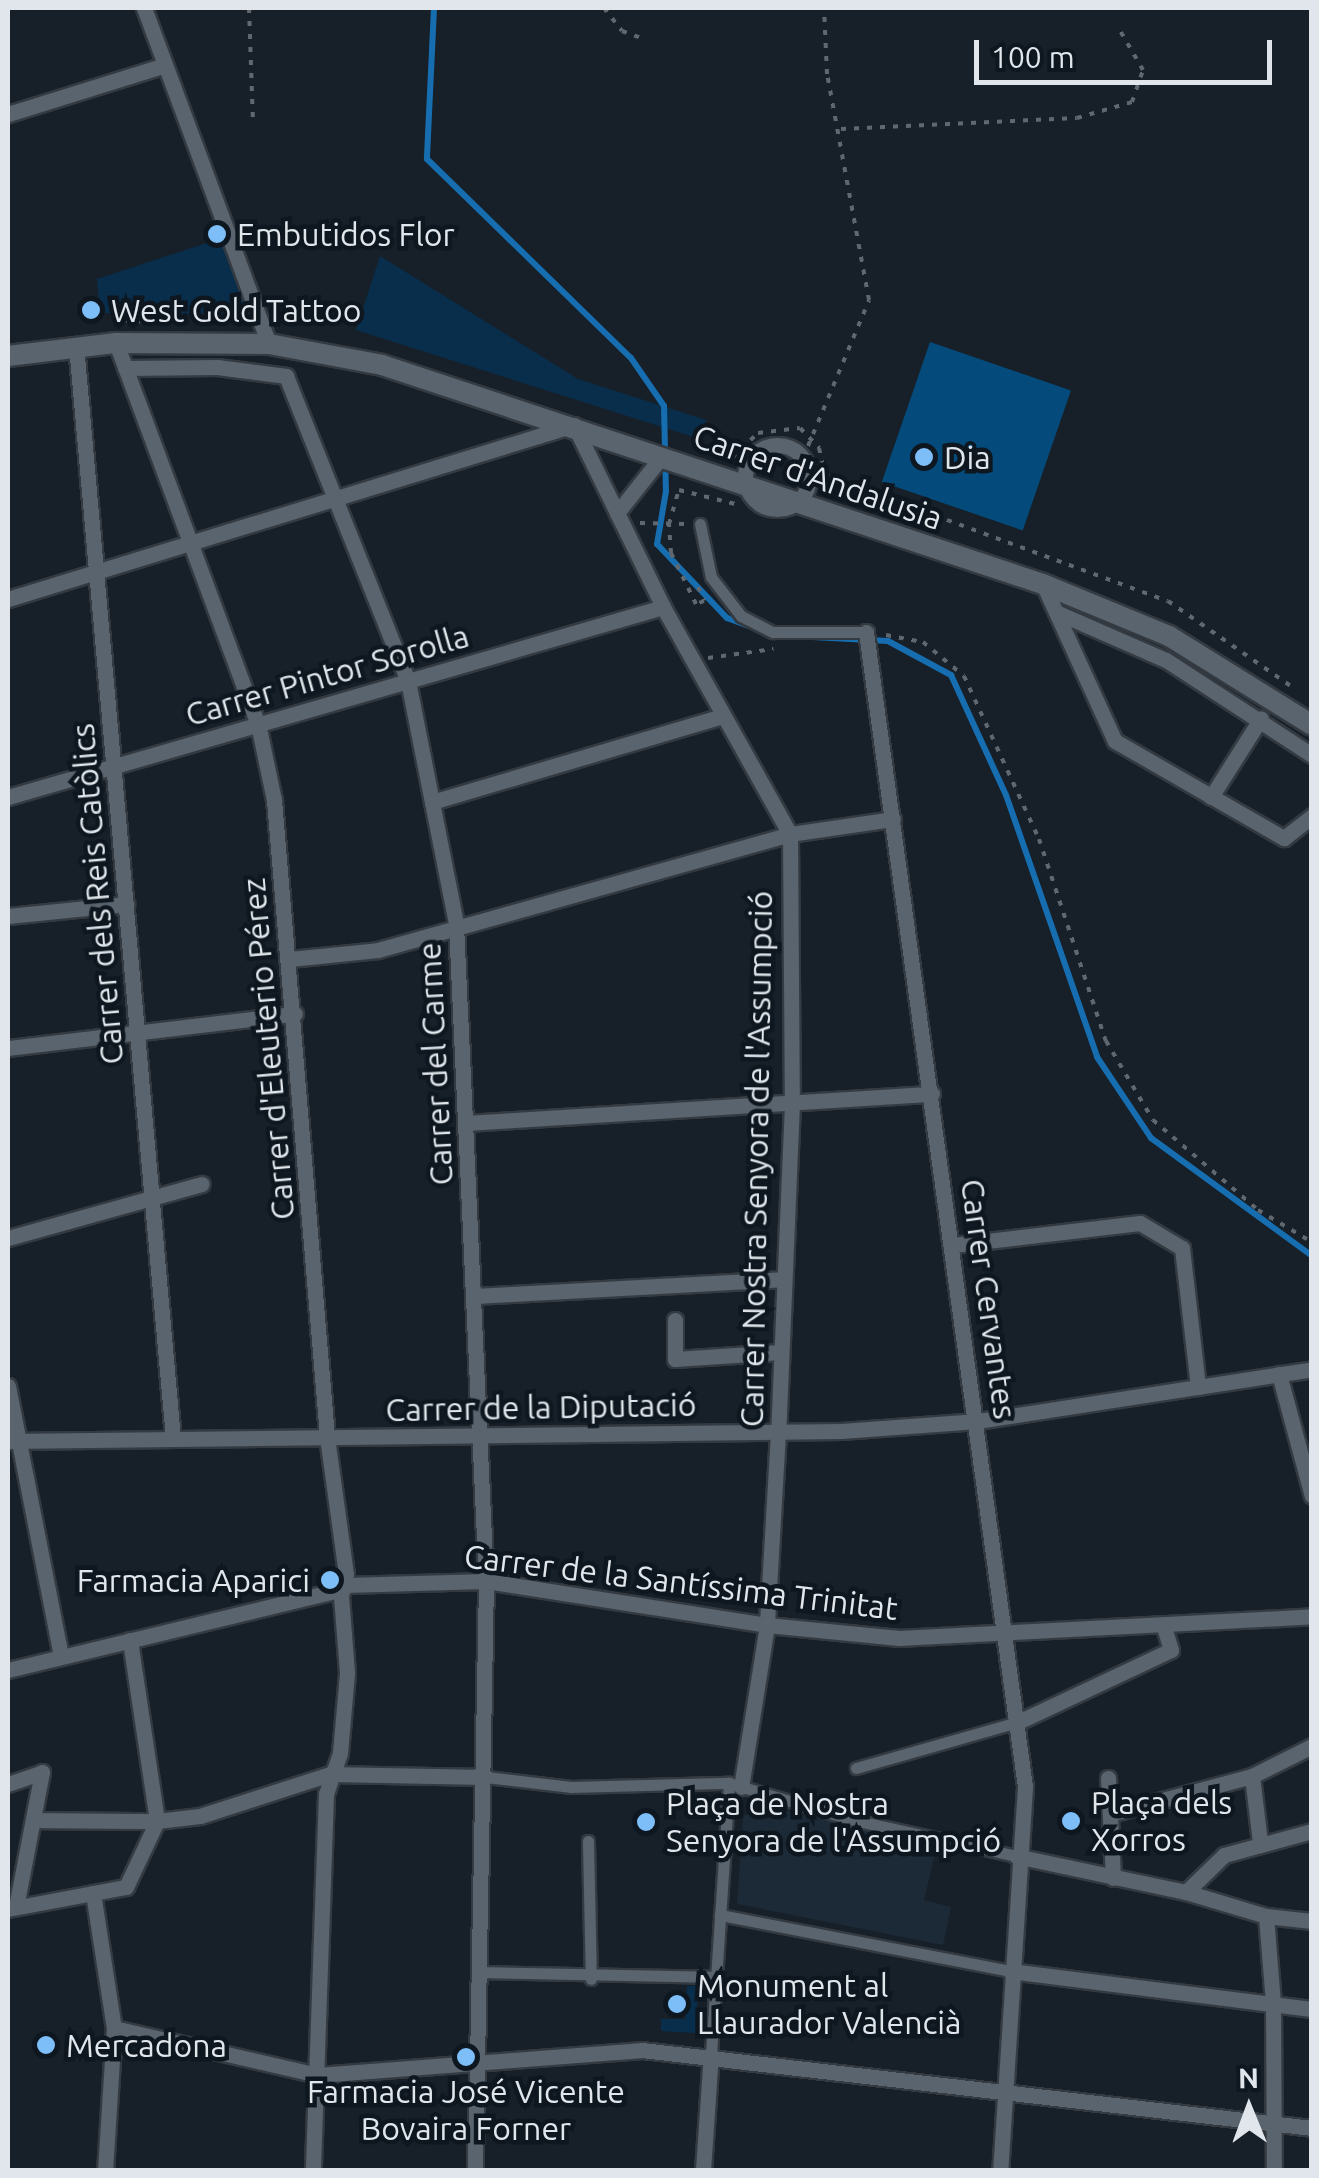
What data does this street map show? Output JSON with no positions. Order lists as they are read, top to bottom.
{
  "streets": {
    "street": [
      "Carrer d'Andalusia",
      "Carrer Pintor Sorolla",
      "Carrer dels Reis Catòlics",
      "Carrer d'Eleuterio Pérez",
      "Carrer del Carme",
      "Carrer Nostra Senyora de l'Assumpció",
      "Carrer Cervantes",
      "Carrer de la Diputació",
      "Carrer de la Santíssima Trinitat"
    ]
  },
  "crossings": [
    ["Carrer d'Andalusia", "Carrer dels Reis Catòlics"],
    ["Carrer d'Andalusia", "Carrer d'Eleuterio Pérez"],
    ["Carrer d'Andalusia", "Carrer Nostra Senyora de l'Assumpció"],
    ["Carrer Pintor Sorolla", "Carrer dels Reis Catòlics"],
    ["Carrer Pintor Sorolla", "Carrer d'Eleuterio Pérez"],
    ["Carrer Pintor Sorolla", "Carrer del Carme"],
    ["Carrer Pintor Sorolla", "Carrer Nostra Senyora de l'Assumpció"],
    ["Carrer dels Reis Catòlics", "Carrer de la Diputació"],
    ["Carrer d'Eleuterio Pérez", "Carrer del Carme"],
    ["Carrer d'Eleuterio Pérez", "Carrer de la Diputació"],
    ["Carrer d'Eleuterio Pérez", "Carrer de la Santíssima Trinitat"],
    ["Carrer del Carme", "Carrer de la Diputació"],
    ["Carrer del Carme", "Carrer de la Santíssima Trinitat"],
    ["Carrer Nostra Senyora de l'Assumpció", "Carrer de la Diputació"],
    ["Carrer Nostra Senyora de l'Assumpció", "Carrer de la Santíssima Trinitat"],
    ["Carrer Cervantes", "Carrer de la Diputació"],
    ["Carrer Cervantes", "Carrer de la Santíssima Trinitat"]
  ],
  "places": [
    "Embutidos Flor",
    "West Gold Tattoo",
    "Dia",
    "Farmacia Aparici",
    "Plaça dels Xorros",
    "Plaça de Nostra Senyora de l'Assumpció",
    "Monument al Llaurador Valencià",
    "Mercadona",
    "Farmacia José Vicente Bovaira Forner"
  ],
  "scale_bar": "100 m",
  "north": "top"
}
